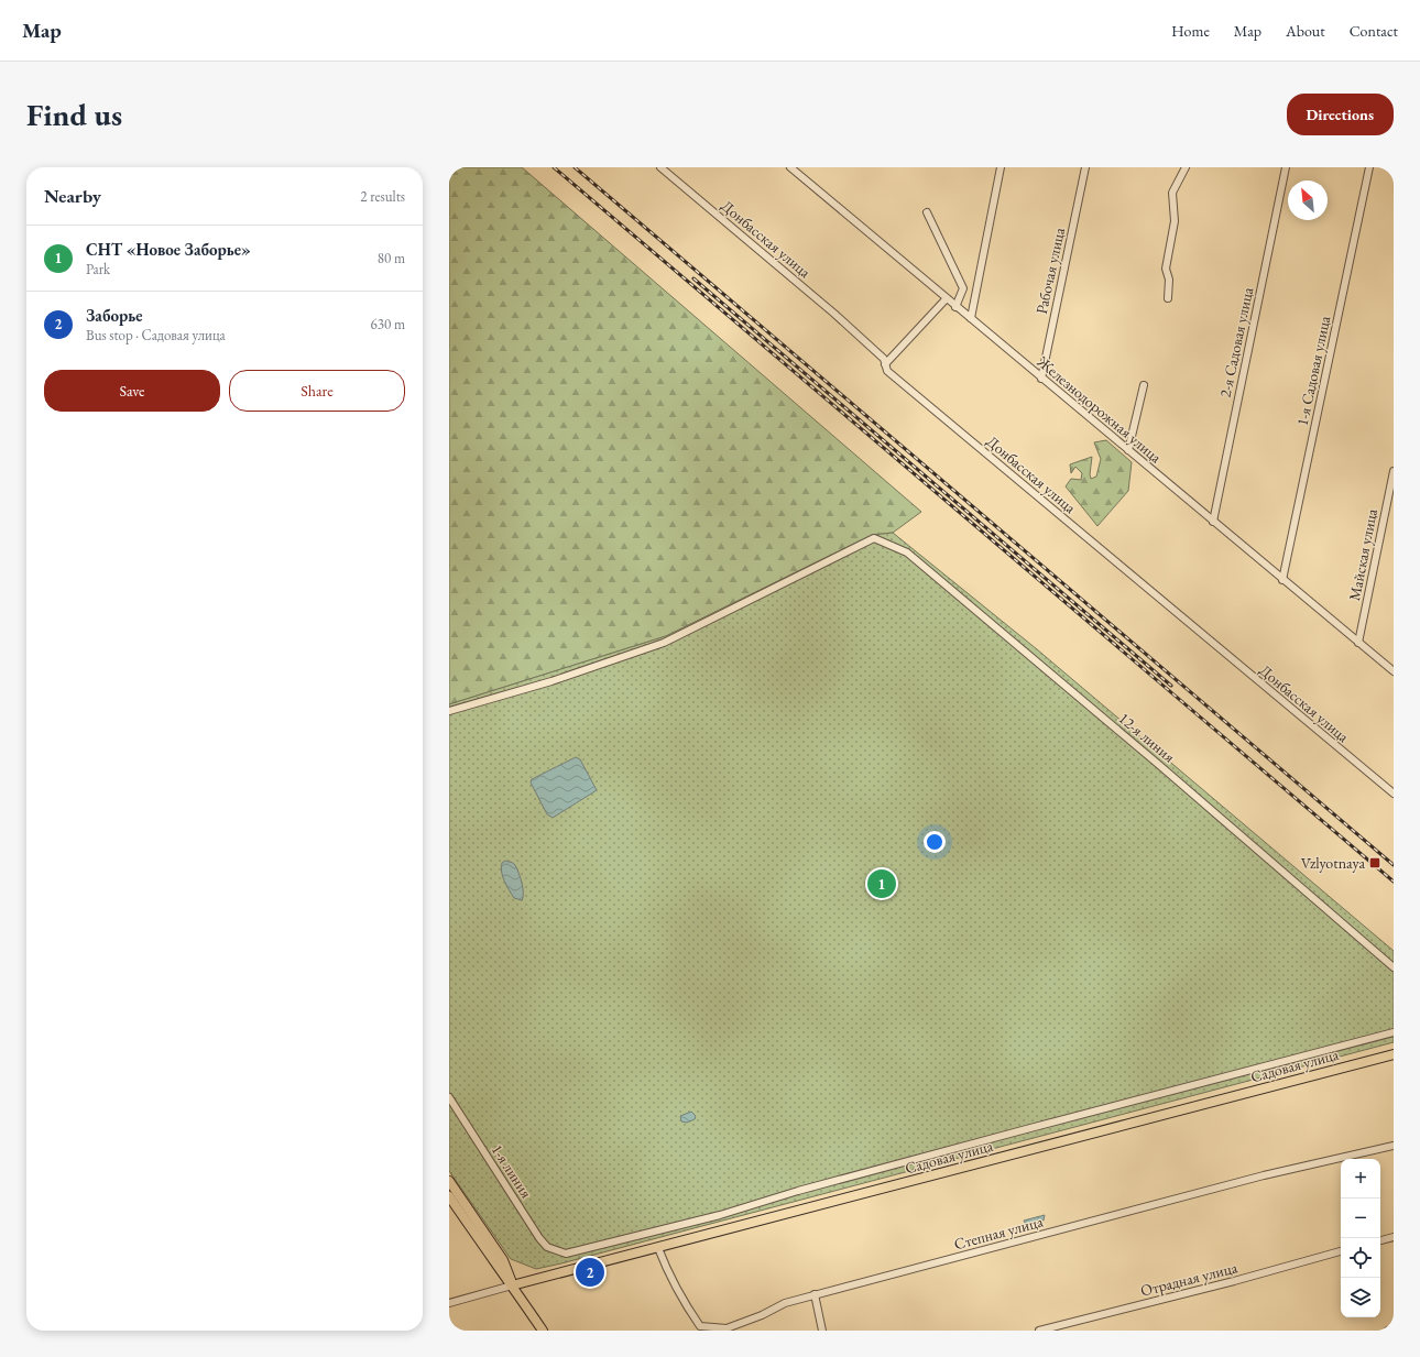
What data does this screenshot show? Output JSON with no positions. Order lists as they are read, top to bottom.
{
  "streets": {
    "main road": ["Садовая улица"],
    "street": [
      "Донбасская улица",
      "Рабочая улица",
      "2-я Садовая улица",
      "1-я Садовая улица",
      "Железнодорожная улица",
      "Майская улица",
      "12-я линия",
      "1-я линия",
      "Степная улица",
      "Отрадная улица"
    ]
  },
  "crossings": [
    ["Рабочая улица", "Железнодорожная улица"],
    ["2-я Садовая улица", "Железнодорожная улица"],
    ["1-я Садовая улица", "Железнодорожная улица"],
    ["Железнодорожная улица", "Майская улица"],
    ["Садовая улица", "Степная улица"]
  ],
  "places": {
    "transit": ["Vzlyotnaya"]
  },
  "north": "top left",
  "page": {
    "header": "Map",
    "nav": [
      "Home",
      "Map",
      "About",
      "Contact"
    ],
    "buttons": [
      "Directions",
      ["Save", "Share"]
    ],
    "title": "Find us",
    "heading": ["Nearby", "2 results"],
    "list": [
      {
        "mark": "1",
        "name": "СНТ «Новое Заборье»",
        "note": "Park",
        "value": "80 m"
      },
      {
        "mark": "2",
        "name": "Заборье",
        "note": "Bus stop · Садовая улица",
        "value": "630 m"
      }
    ],
    "pins": ["1", "2"],
    "map_buttons": ["+", "−"]
  }
}
